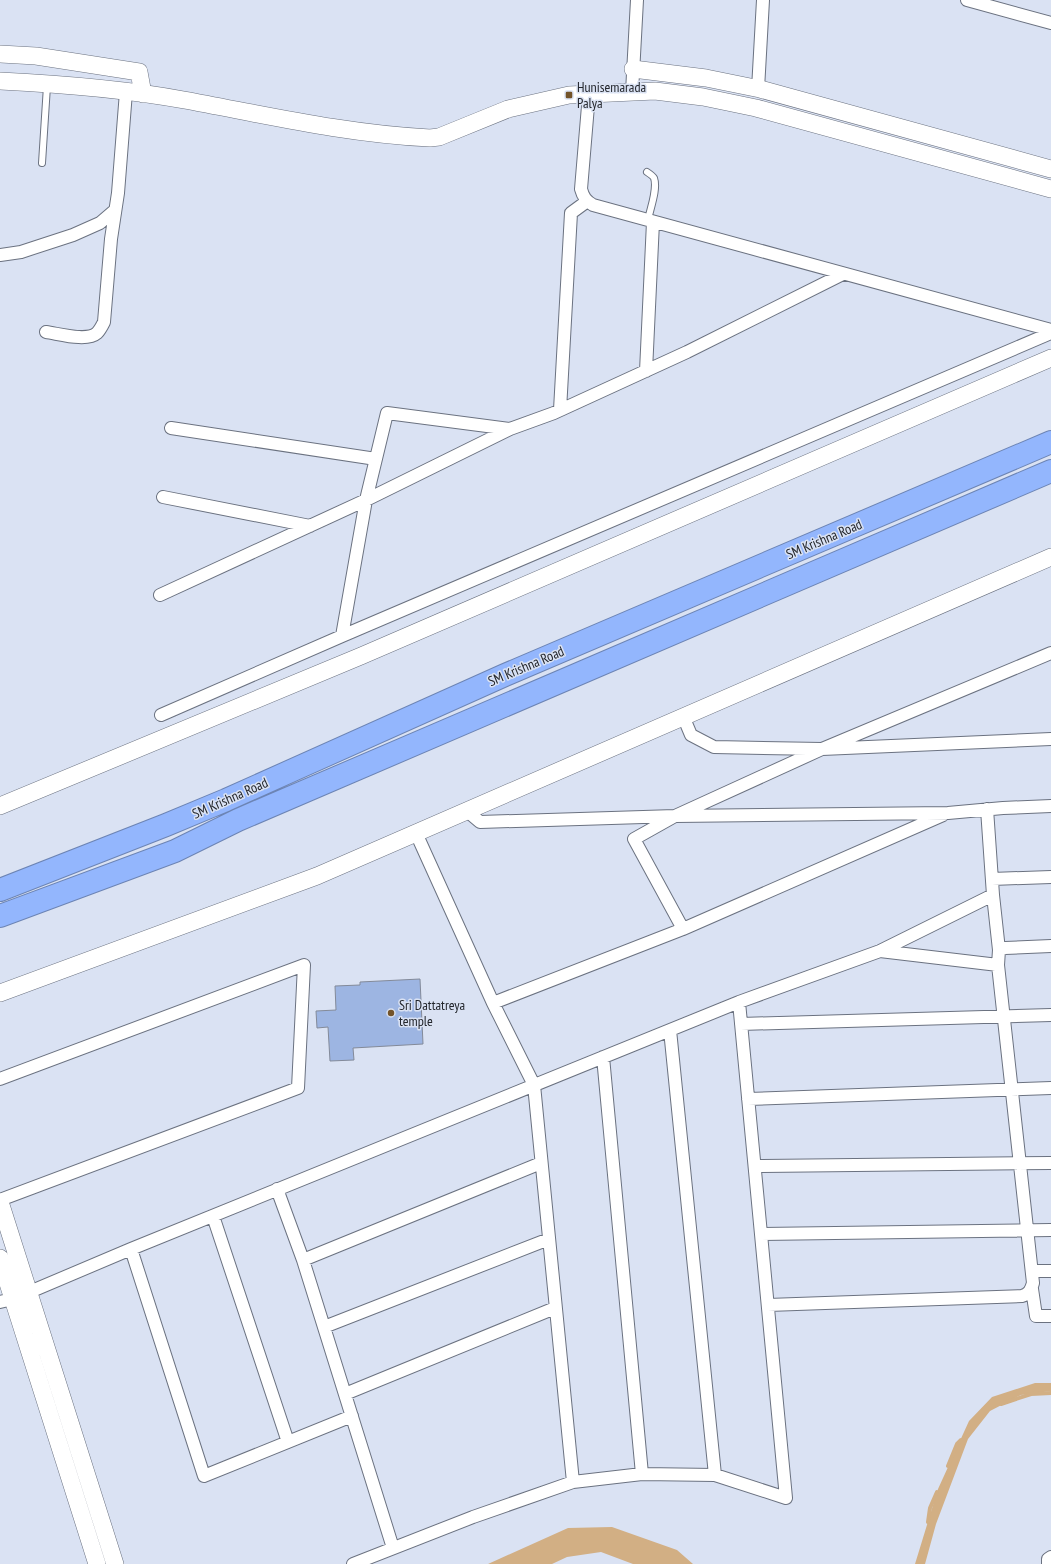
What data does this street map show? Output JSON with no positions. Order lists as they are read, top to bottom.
{
  "streets": {
    "highway": ["SM Krishna Road"]
  },
  "places": {
    "transit": ["Hunisemarada Palya"],
    "other": ["Sri Dattatreya temple"]
  }
}
